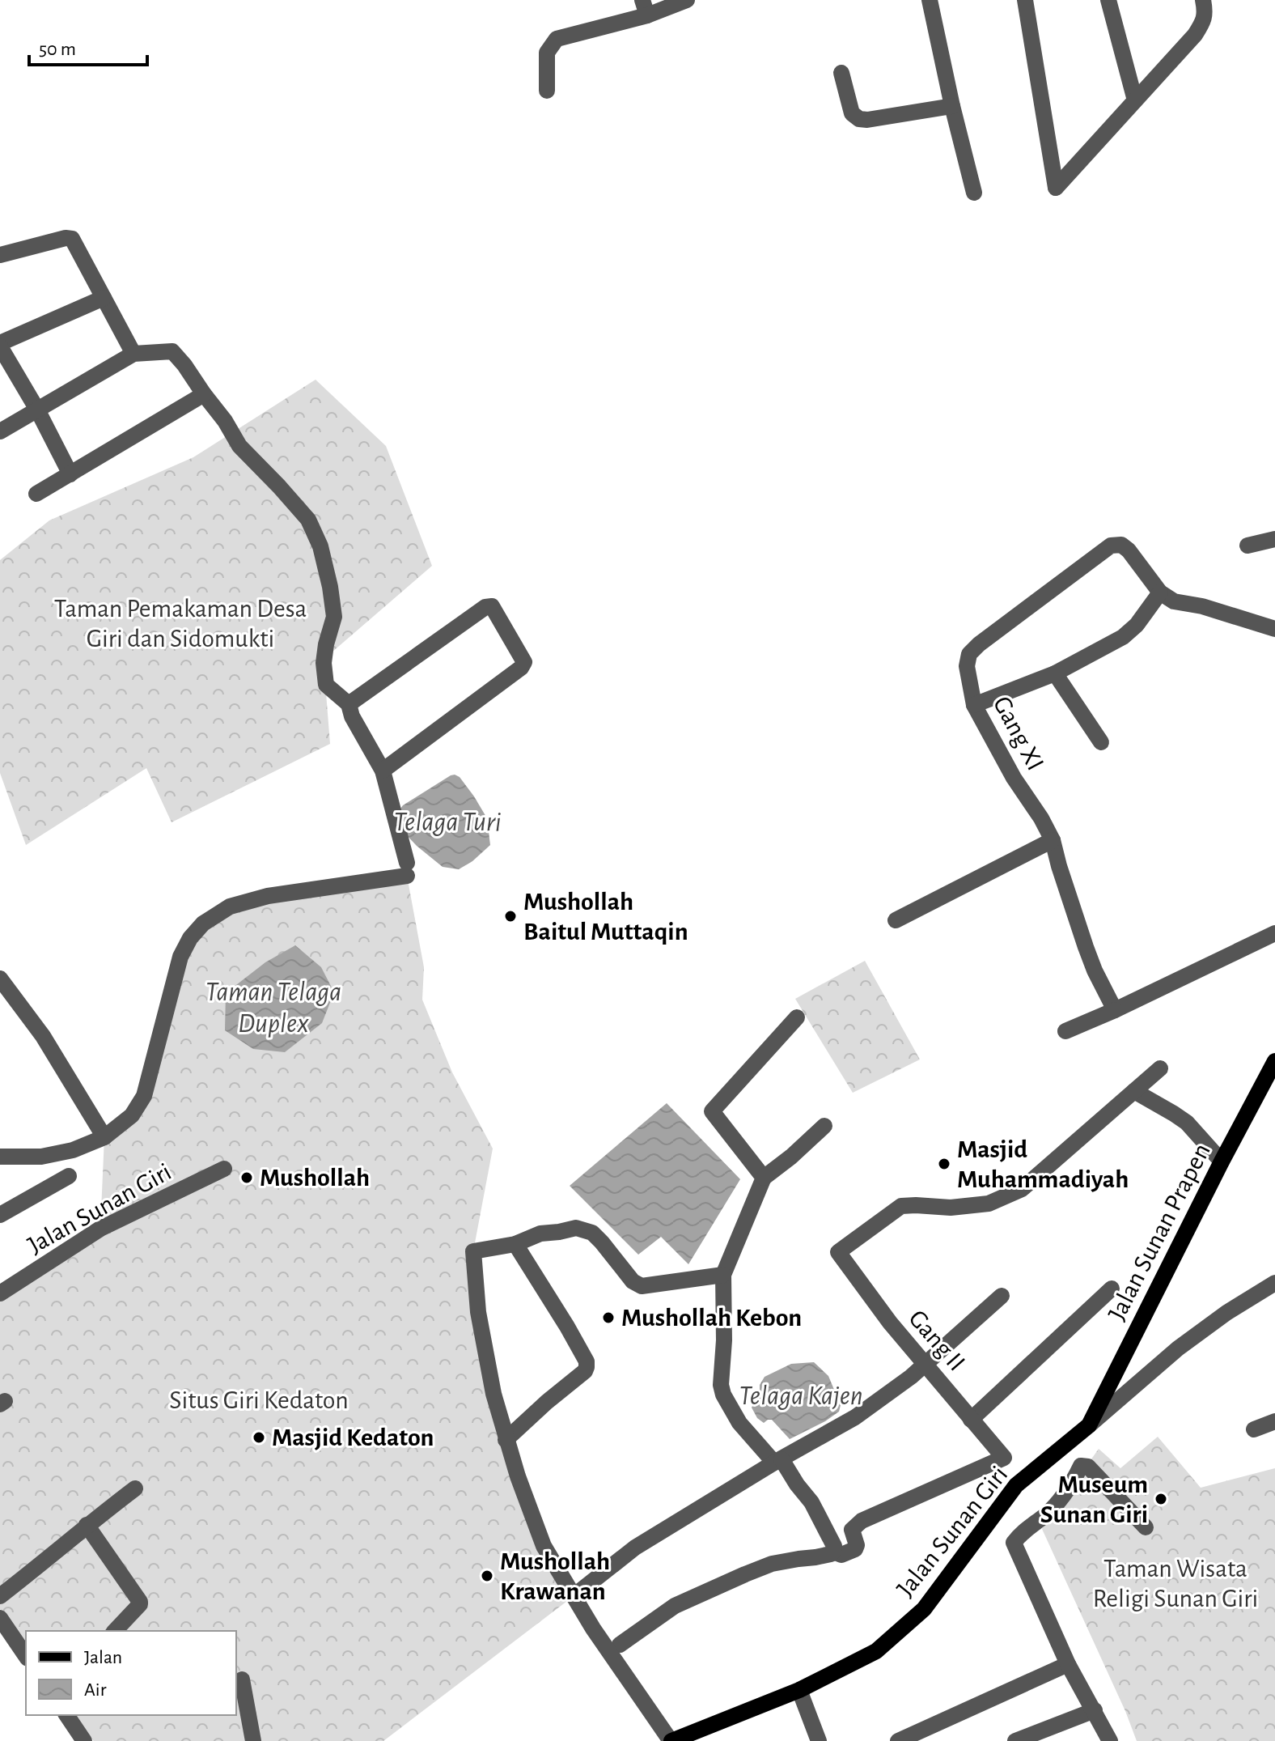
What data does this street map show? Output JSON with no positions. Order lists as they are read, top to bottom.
{
  "streets": {
    "main road": ["Jalan Sunan Giri", "Jalan Sunan Prapen"],
    "street": ["Gang XI", "Gang II"]
  },
  "crossings": [
    ["Jalan Sunan Giri", "Jalan Sunan Prapen"]
  ],
  "water": ["Telaga Turi", "Taman Telaga Duplex", "Telaga Kajen"],
  "parks": ["Taman Pemakaman Desa Giri dan Sidomukti", "Situs Giri Kedaton", "Taman Wisata Religi Sunan Giri"],
  "places": [
    "Mushollah Baitul Muttaqin",
    "Masjid Muhammadiyah",
    "Mushollah",
    "Mushollah Kebon",
    "Masjid Kedaton",
    "Museum Sunan Giri",
    "Mushollah Krawanan"
  ],
  "legend": ["Jalan", "Air"],
  "scale_bar": "50 m"
}
